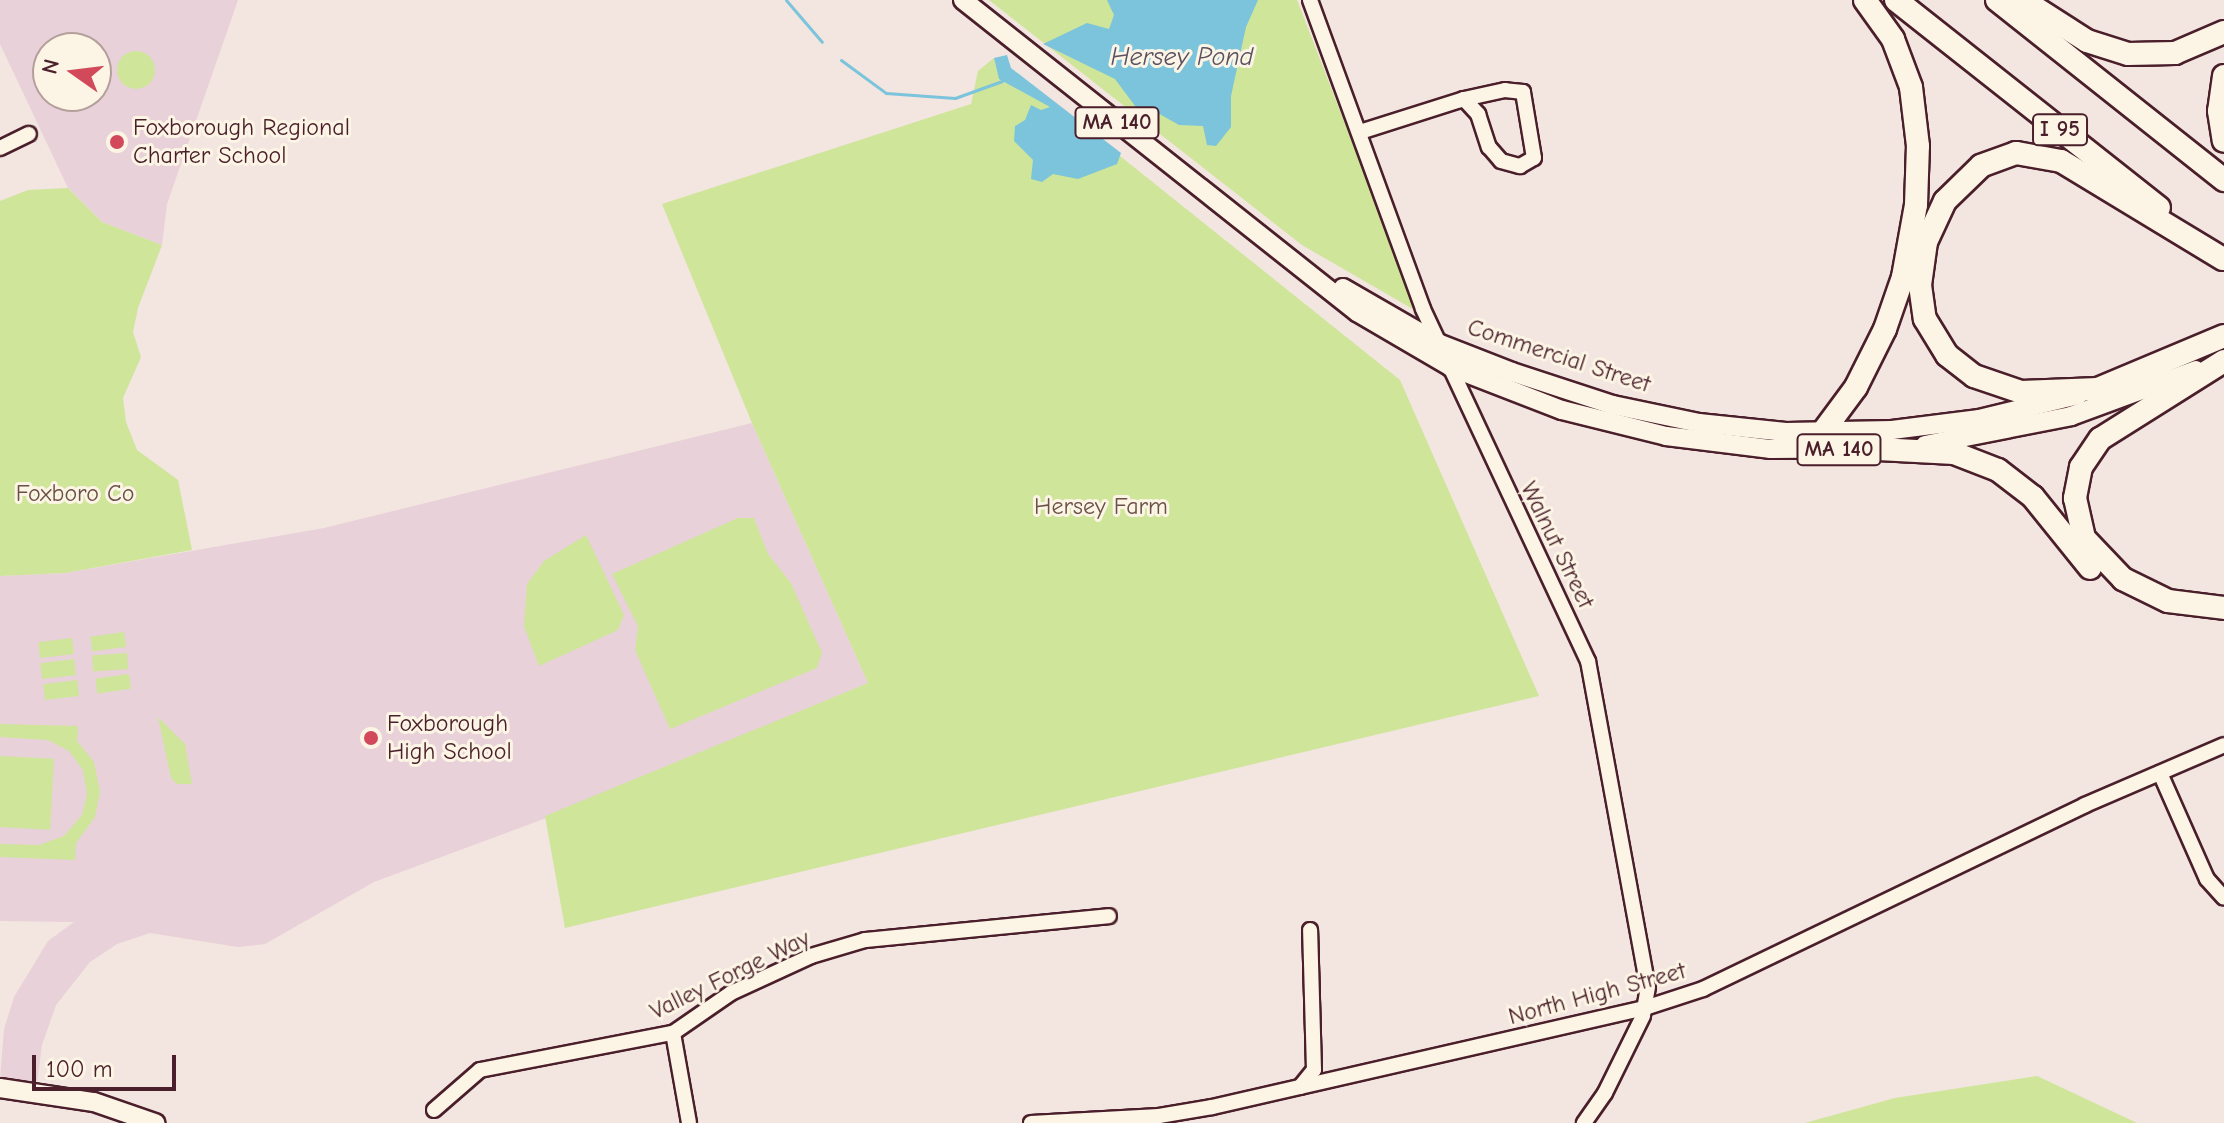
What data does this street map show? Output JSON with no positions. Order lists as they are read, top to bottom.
{
  "streets": {
    "highway": ["MA 140", "I 95", "Commercial Street"],
    "street": ["Walnut Street", "Valley Forge Way", "North High Street"]
  },
  "crossings": [
    ["Commercial Street", "Walnut Street"],
    ["Walnut Street", "North High Street"]
  ],
  "water": ["Hersey Pond"],
  "parks": ["Foxboro Co", "Hersey Farm"],
  "places": ["Foxborough Regional Charter School", "Foxborough High School"],
  "scale_bar": "100 m",
  "north": "left"
}
